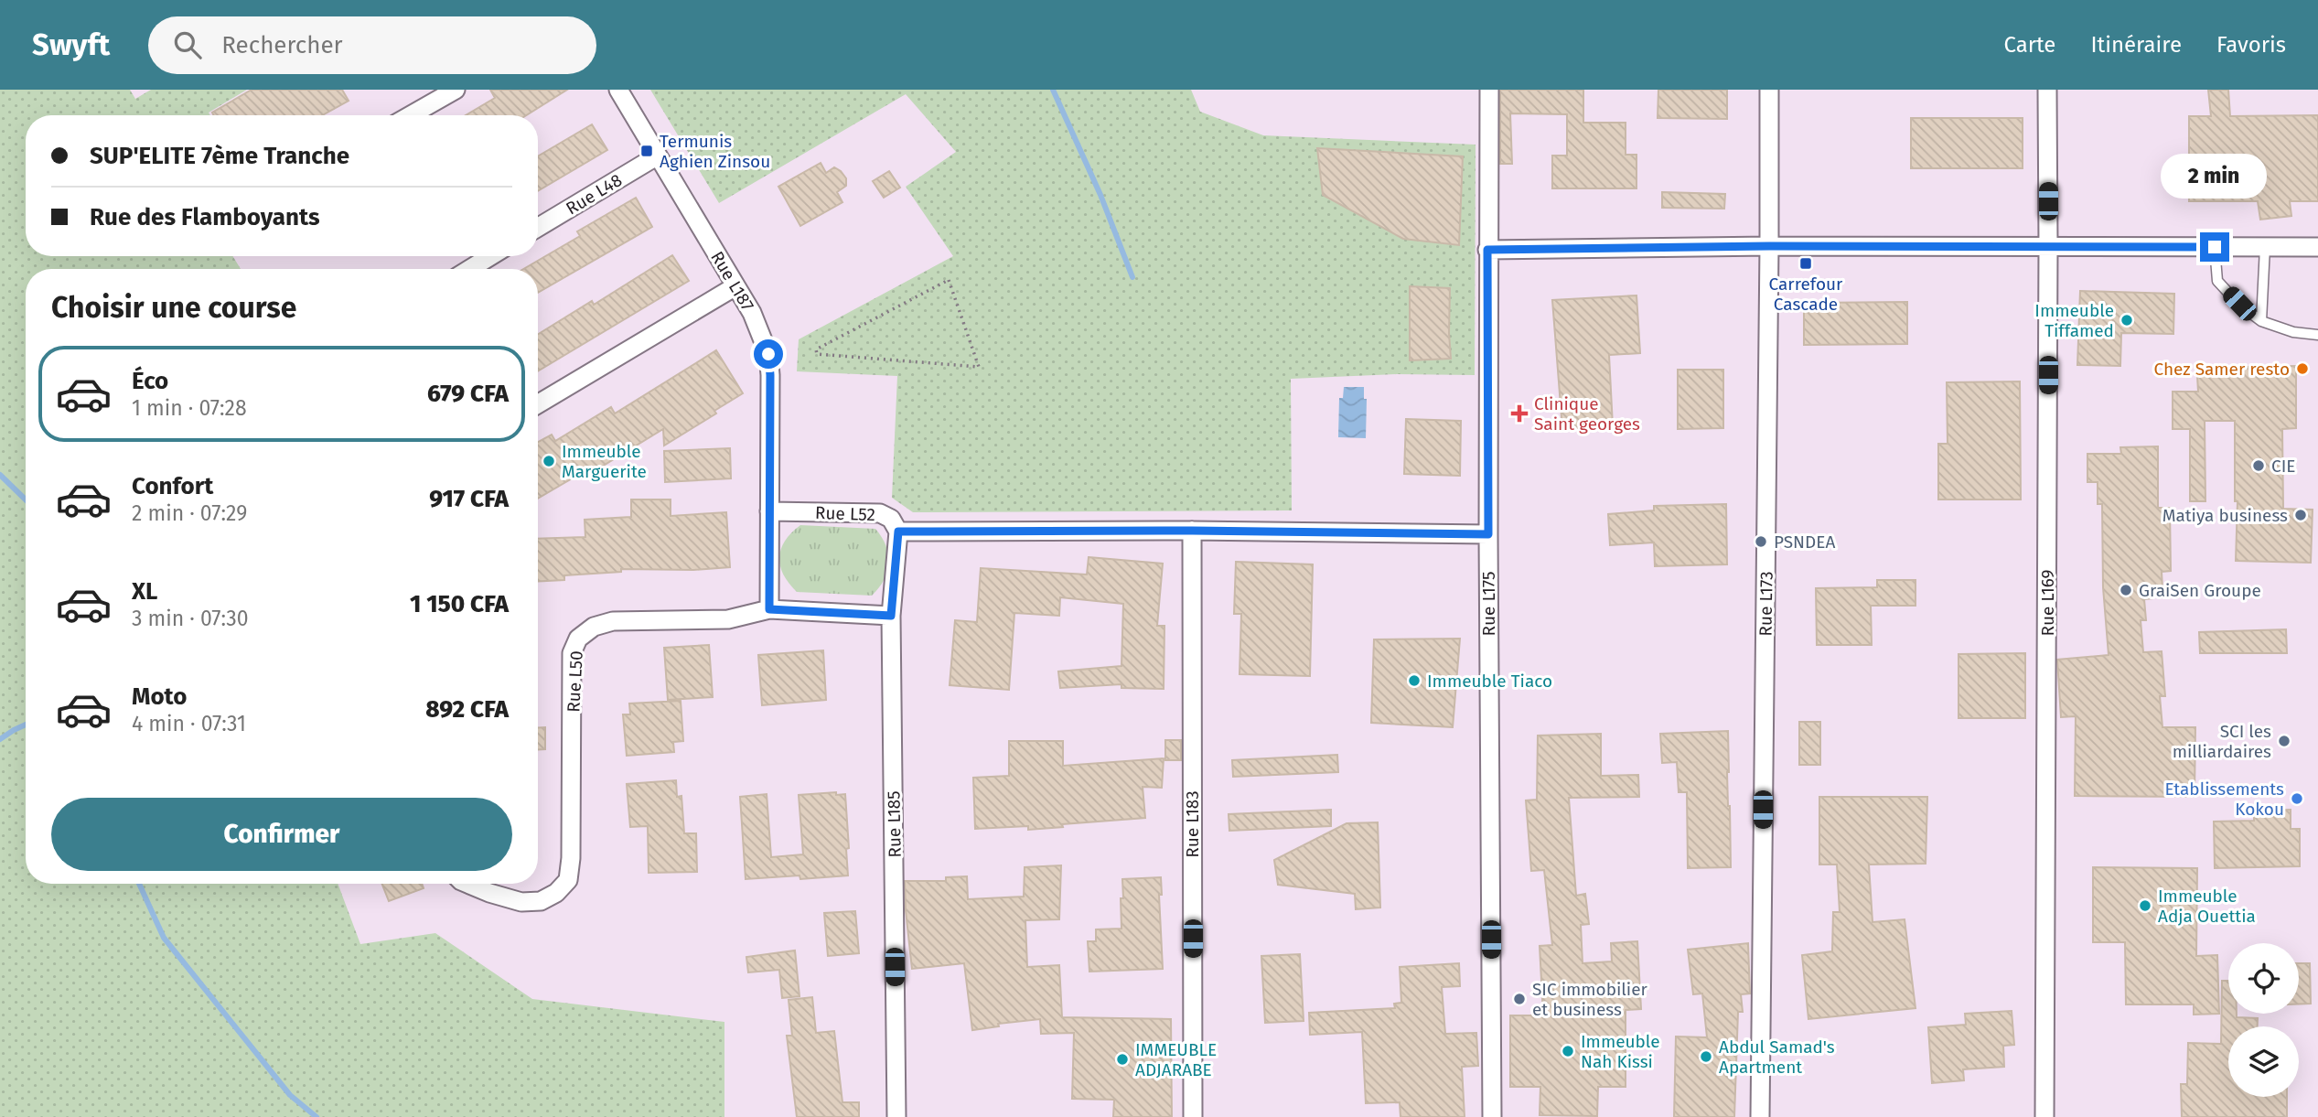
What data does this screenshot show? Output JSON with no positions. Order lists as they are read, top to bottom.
{
  "streets": {
    "street": [
      "Rue L48",
      "Rue L187",
      "Rue L52",
      "Rue L169",
      "Rue L175",
      "Rue L173",
      "Rue L50",
      "Rue L185",
      "Rue L183"
    ]
  },
  "crossings": [
    ["Rue L48", "Rue L187"],
    ["Rue L187", "Rue L52"],
    ["Rue L187", "Rue L50"],
    ["Rue L52", "Rue L175"],
    ["Rue L52", "Rue L185"],
    ["Rue L52", "Rue L183"],
    ["Rue L50", "Rue L185"]
  ],
  "places": {
    "transit": ["Termunis Aghien Zinsou", "Carrefour Cascade"],
    "other": [
      "Immeuble Tiffamed",
      "Chez Samer resto",
      "Immeuble Marguerite",
      "CIE",
      "Matiya business",
      "PSNDEA",
      "GraiSen Groupe",
      "Immeuble Tiaco",
      "SCI les milliardaires",
      "Etablissements Kokou",
      "Immeuble Adja Ouettia",
      "SIC immobilier et business",
      "Immeuble Nah Kissi",
      "Abdul Samad's Apartment",
      "IMMEUBLE ADJARABE"
    ],
    "health": ["Clinique Saint georges"]
  },
  "page": {
    "header": "Swyft",
    "search": "Rechercher",
    "nav": ["Carte", "Itinéraire", "Favoris"],
    "banner": ["SUP'ELITE 7ème Tranche", "Rue des Flamboyants"],
    "bubble": "2 min",
    "heading": "Choisir une course",
    "list": [
      {
        "name": "Éco",
        "note": "1 min · 07:28",
        "value": "679 CFA"
      },
      {
        "name": "Confort",
        "note": "2 min · 07:29",
        "value": "917 CFA"
      },
      {
        "name": "XL",
        "note": "3 min · 07:30",
        "value": "1 150 CFA"
      },
      {
        "name": "Moto",
        "note": "4 min · 07:31",
        "value": "892 CFA"
      }
    ],
    "buttons": "Confirmer"
  }
}
